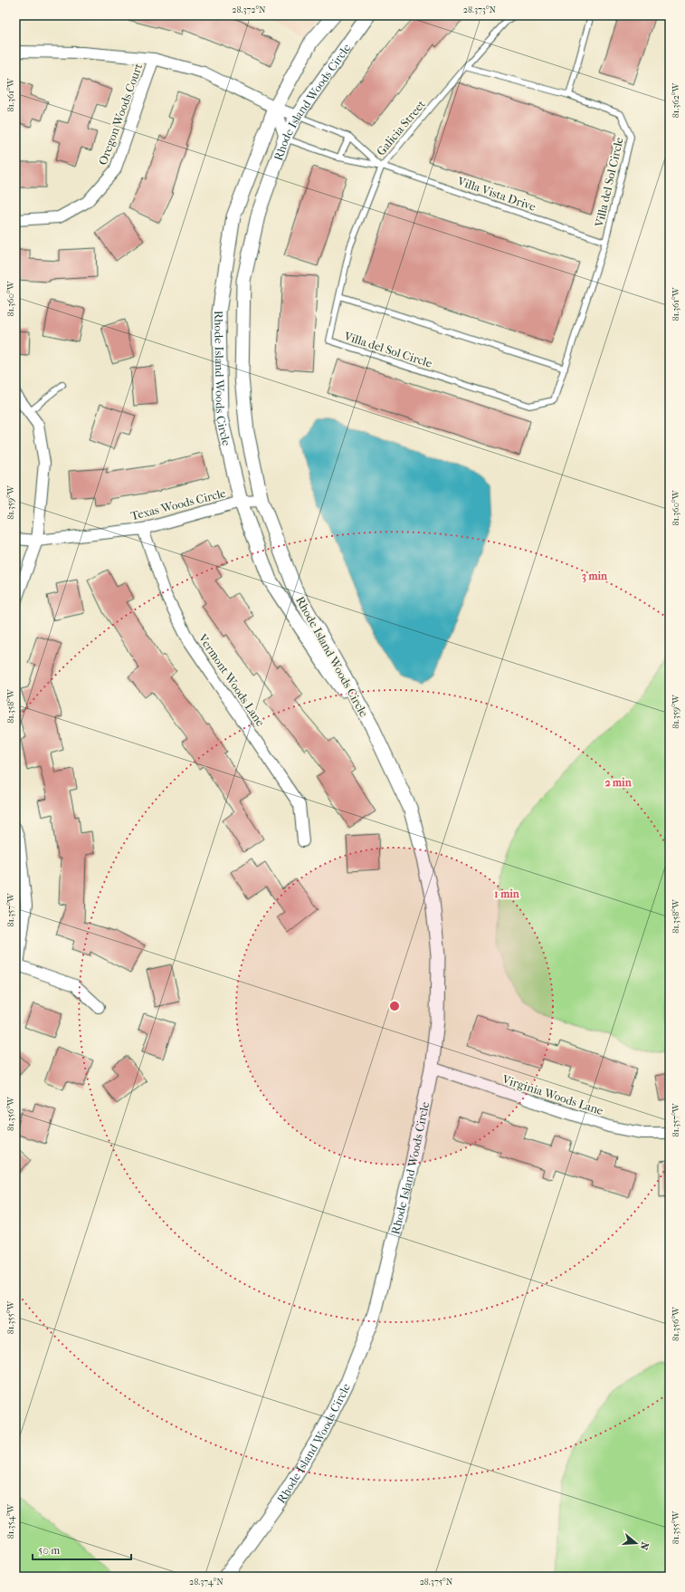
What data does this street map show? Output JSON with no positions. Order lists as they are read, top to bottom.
{
  "streets": {
    "street": [
      "Rhode Island Woods Circle",
      "Oregon Woods Court",
      "Texas Woods Circle",
      "Vermont Woods Lane",
      "Virginia Woods Lane"
    ],
    "lane": ["Galicia Street", "Villa del Sol Circle", "Villa Vista Drive"]
  },
  "crossings": [
    ["Rhode Island Woods Circle", "Villa Vista Drive"],
    ["Rhode Island Woods Circle", "Texas Woods Circle"],
    ["Rhode Island Woods Circle", "Virginia Woods Lane"],
    ["Galicia Street", "Villa del Sol Circle"],
    ["Galicia Street", "Villa Vista Drive"],
    ["Villa del Sol Circle", "Villa Vista Drive"],
    ["Texas Woods Circle", "Vermont Woods Lane"]
  ],
  "scale_bar": "50 m",
  "north": "right",
  "coordinates": [
    "28.372°N",
    "28.373°N",
    "81.361°W",
    "81.362°W",
    "81.360°W",
    "81.359°W",
    "81.358°W",
    "81.357°W",
    "81.356°W",
    "81.355°W",
    "81.354°W",
    "28.374°N",
    "28.375°N"
  ],
  "rings": ["3 min", "2 min", "1 min"]
}
